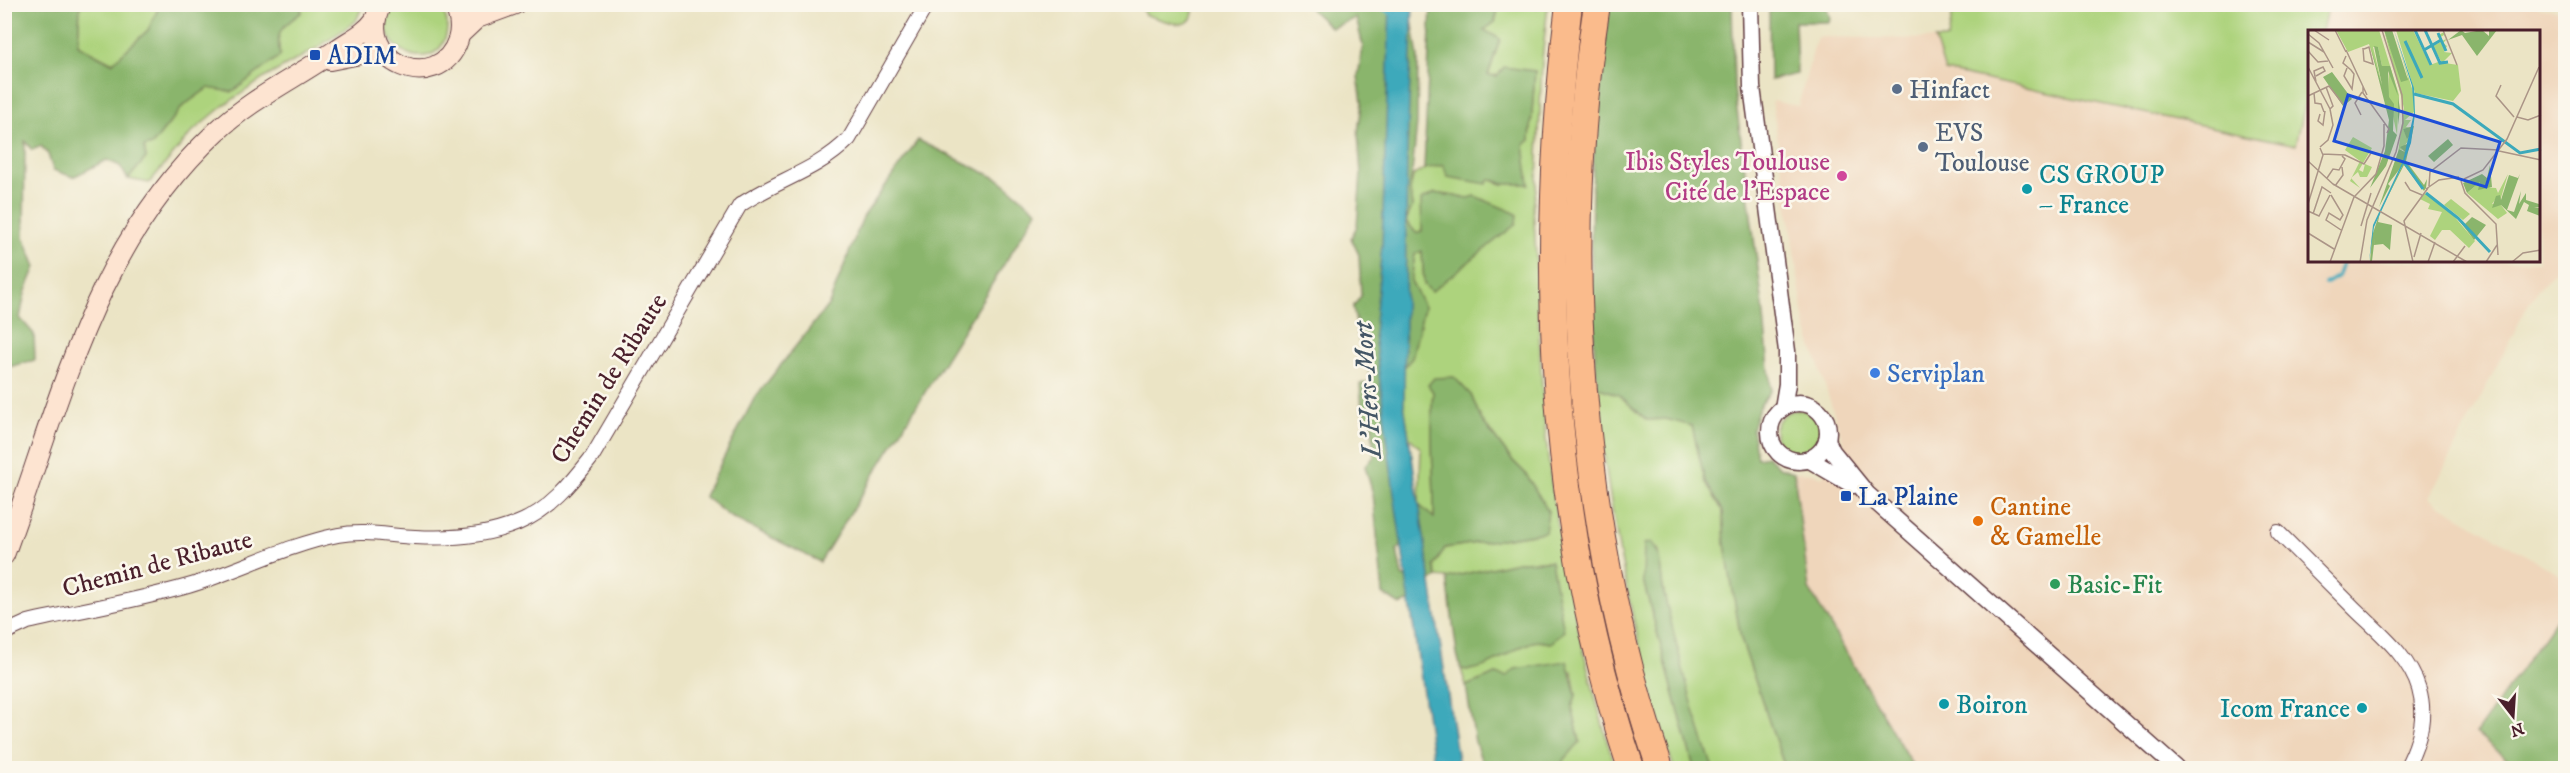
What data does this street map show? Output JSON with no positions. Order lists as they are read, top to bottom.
{
  "streets": {
    "street": ["Chemin de Ribaute"]
  },
  "water": ["L'Hers-Mort"],
  "places": {
    "transit": ["ADIM", "La Plaine"],
    "other": [
      "Hinfact",
      "EVS Toulouse",
      "Ibis Styles Toulouse Cité de l'Espace",
      "CS GROUP – France",
      "Serviplan",
      "Cantine & Gamelle",
      "Basic-Fit",
      "Boiron",
      "Icom France"
    ]
  },
  "north": "bottom"
}
